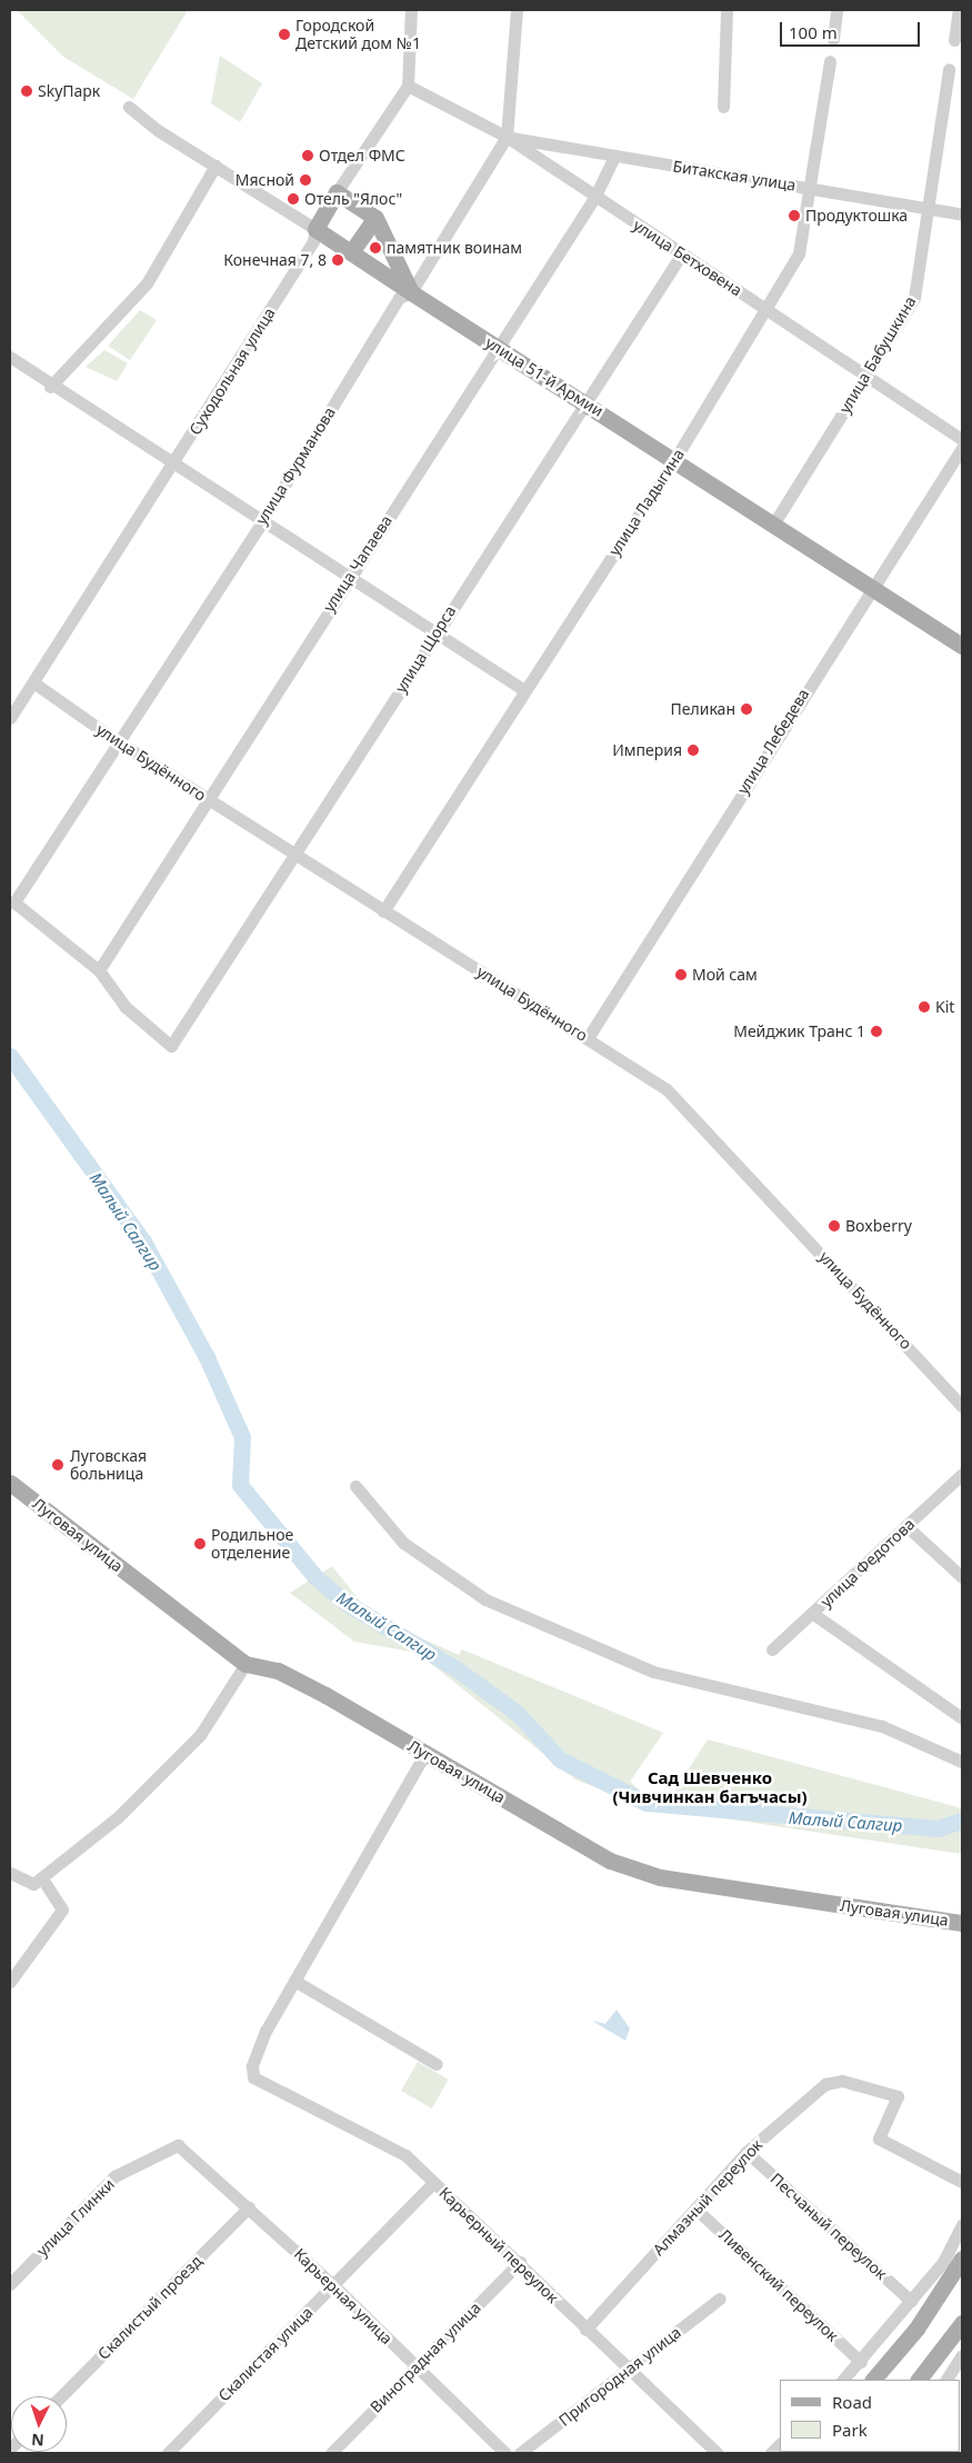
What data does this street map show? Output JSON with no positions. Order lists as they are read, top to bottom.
{
  "streets": {
    "main road": ["Суходольная улица", "улица 51-й Армии", "Луговая улица"],
    "street": [
      "Битакская улица",
      "улица Бетховена",
      "улица Бабушкина",
      "улица Фурманова",
      "улица Ладыгина",
      "улица Чапаева",
      "улица Щорса",
      "улица Лебедева",
      "улица Будённого",
      "улица Федотова",
      "Алмазный переулок",
      "улица Глинки",
      "Песчаный переулок",
      "Карьерный переулок",
      "Ливенский переулок",
      "Карьерная улица",
      "Скалистый проезд",
      "Скалистая улица",
      "Виноградная улица",
      "Пригородная улица"
    ]
  },
  "crossings": [
    ["Битакская улица", "улица Бетховена"],
    ["Битакская улица", "улица Бабушкина"],
    ["Битакская улица", "улица Фурманова"],
    ["Битакская улица", "улица Ладыгина"],
    ["Битакская улица", "улица Чапаева"],
    ["улица Бетховена", "улица Бабушкина"],
    ["улица Бетховена", "Суходольная улица"],
    ["улица Бетховена", "улица Фурманова"],
    ["улица Бетховена", "улица Ладыгина"],
    ["улица Бетховена", "улица Чапаева"],
    ["улица Бетховена", "улица Щорса"],
    ["улица Бабушкина", "улица 51-й Армии"],
    ["Суходольная улица", "улица 51-й Армии"],
    ["Суходольная улица", "улица Будённого"],
    ["улица 51-й Армии", "улица Фурманова"],
    ["улица 51-й Армии", "улица Ладыгина"],
    ["улица 51-й Армии", "улица Чапаева"],
    ["улица 51-й Армии", "улица Щорса"],
    ["улица 51-й Армии", "улица Лебедева"],
    ["улица Фурманова", "улица Чапаева"],
    ["улица Фурманова", "улица Щорса"],
    ["улица Фурманова", "улица Будённого"],
    ["улица Ладыгина", "улица Будённого"],
    ["улица Чапаева", "улица Щорса"],
    ["улица Чапаева", "улица Будённого"],
    ["улица Щорса", "улица Будённого"],
    ["улица Лебедева", "улица Будённого"],
    ["Алмазный переулок", "Песчаный переулок"],
    ["Алмазный переулок", "Карьерный переулок"],
    ["Алмазный переулок", "Ливенский переулок"],
    ["улица Глинки", "Карьерная улица"],
    ["Карьерный переулок", "Скалистая улица"],
    ["Карьерный переулок", "Виноградная улица"],
    ["Карьерный переулок", "Пригородная улица"],
    ["Карьерная улица", "Скалистый проезд"],
    ["Карьерная улица", "Скалистая улица"],
    ["Карьерная улица", "Виноградная улица"]
  ],
  "districts": ["Сад Шевченко (Чивчинкан багъчасы)"],
  "water": ["Малый Салгир"],
  "places": [
    "Городской Детский дом №1",
    "SkyПарк",
    "Отдел ФМС",
    "Мясной",
    "Отель \"Ялос\"",
    "Продуктошка",
    "памятник воинам",
    "Конечная 7, 8",
    "Пеликан",
    "Империя",
    "Мой сам",
    "Kit",
    "Мейджик Транс 1",
    "Boxberry",
    "Луговская больница",
    "Родильное отделение"
  ],
  "legend": ["Road", "Park"],
  "scale_bar": "100 m",
  "north": "bottom"
}
